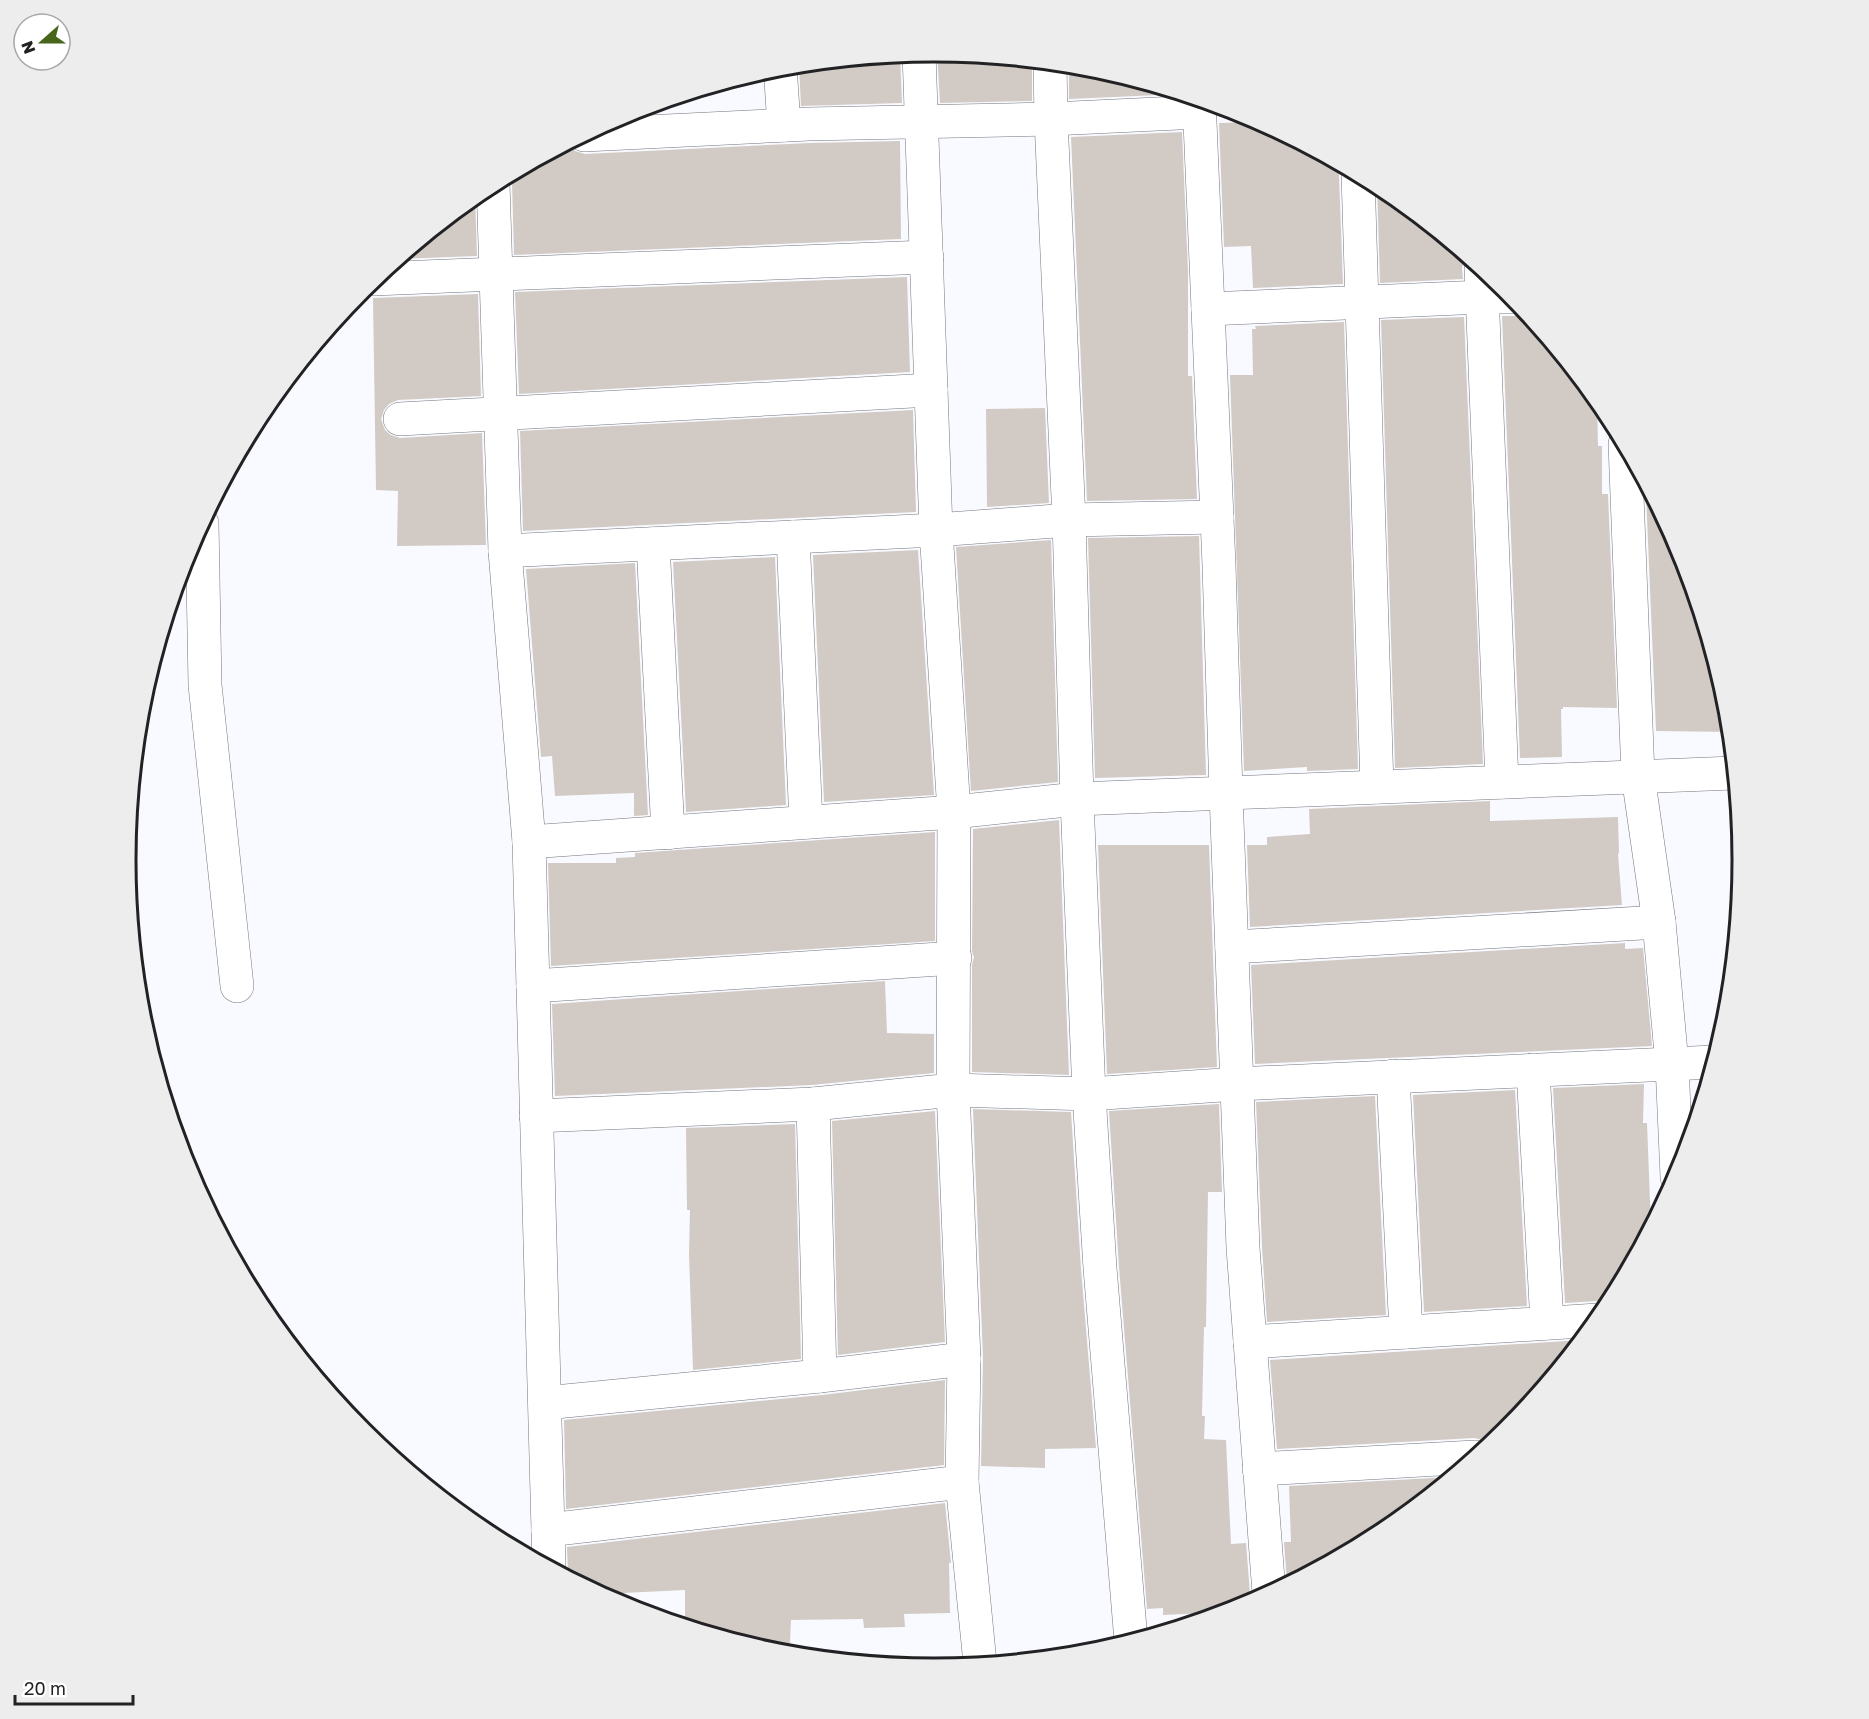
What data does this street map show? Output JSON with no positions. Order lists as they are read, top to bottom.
{
  "scale_bar": "20 m",
  "north": "left"
}
